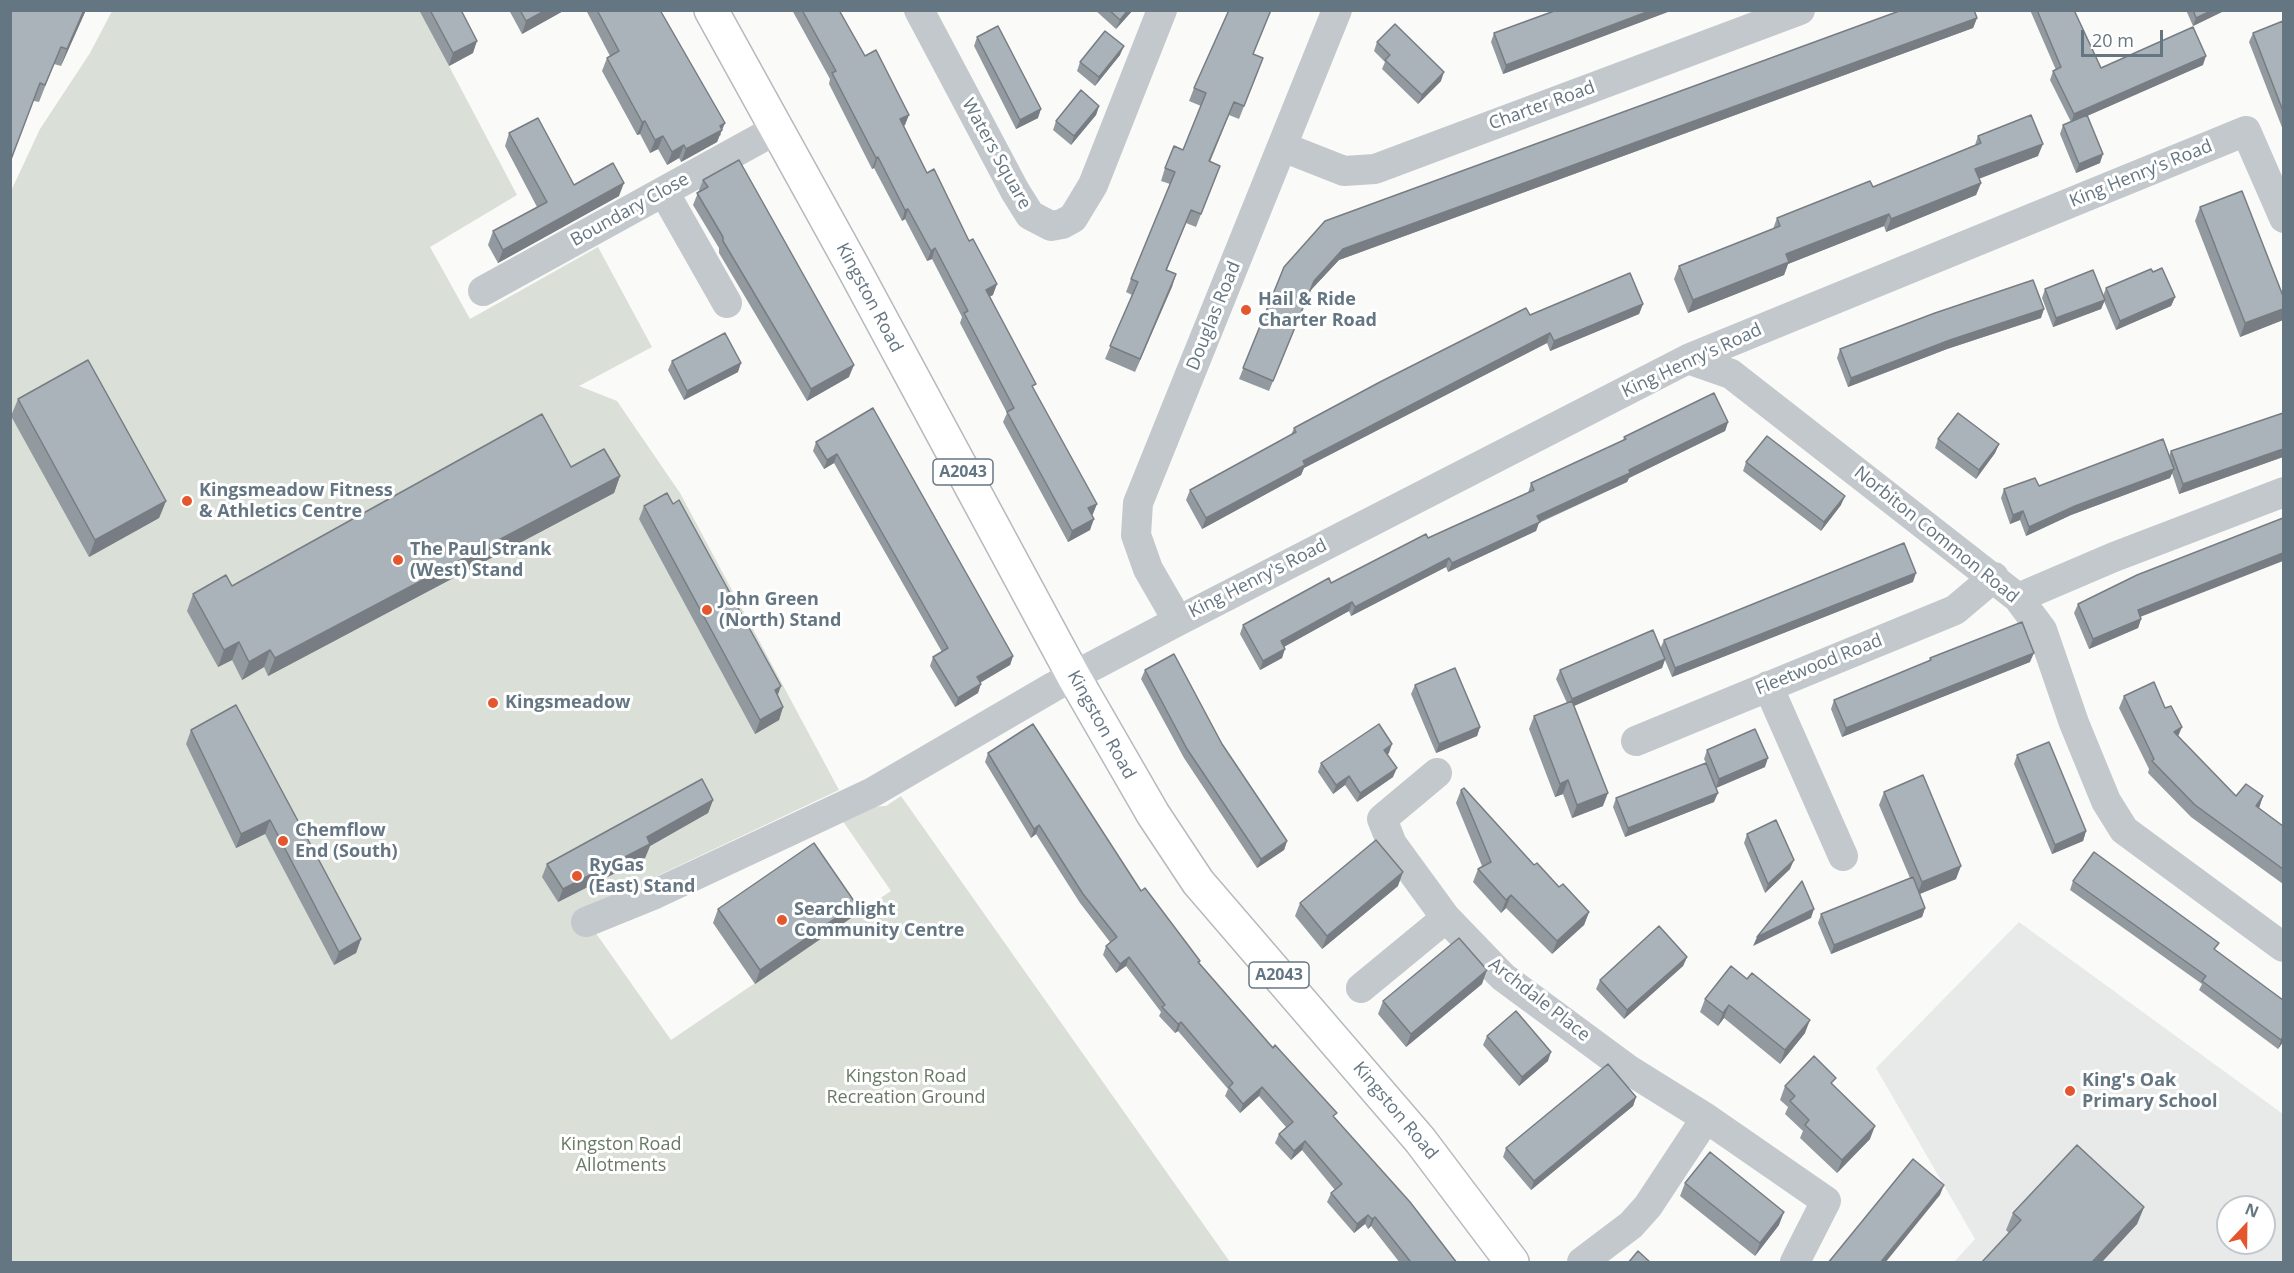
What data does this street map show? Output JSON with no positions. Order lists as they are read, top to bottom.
{
  "streets": {
    "main road": ["Kingston Road", "A2043"],
    "street": [
      "Charter Road",
      "Waters Square",
      "King Henry's Road",
      "Boundary Close",
      "Douglas Road",
      "Norbiton Common Road",
      "Fleetwood Road",
      "Archdale Place"
    ]
  },
  "crossings": [
    ["Charter Road", "Douglas Road"],
    ["King Henry's Road", "Kingston Road"],
    ["King Henry's Road", "Douglas Road"],
    ["King Henry's Road", "Norbiton Common Road"],
    ["Boundary Close", "Kingston Road"],
    ["Boundary Close", "A2043"],
    ["Kingston Road", "A2043"],
    ["Norbiton Common Road", "Fleetwood Road"]
  ],
  "parks": ["Kingston Road Recreation Ground", "Kingston Road Allotments"],
  "places": [
    "Hail & Ride Charter Road",
    "Kingsmeadow Fitness & Athletics Centre",
    "The Paul Strank (West) Stand",
    "John Green (North) Stand",
    "Kingsmeadow",
    "Chemflow End (South)",
    "RyGas (East) Stand",
    "Searchlight Community Centre",
    "King's Oak Primary School"
  ],
  "scale_bar": "20 m",
  "north": "top"
}
